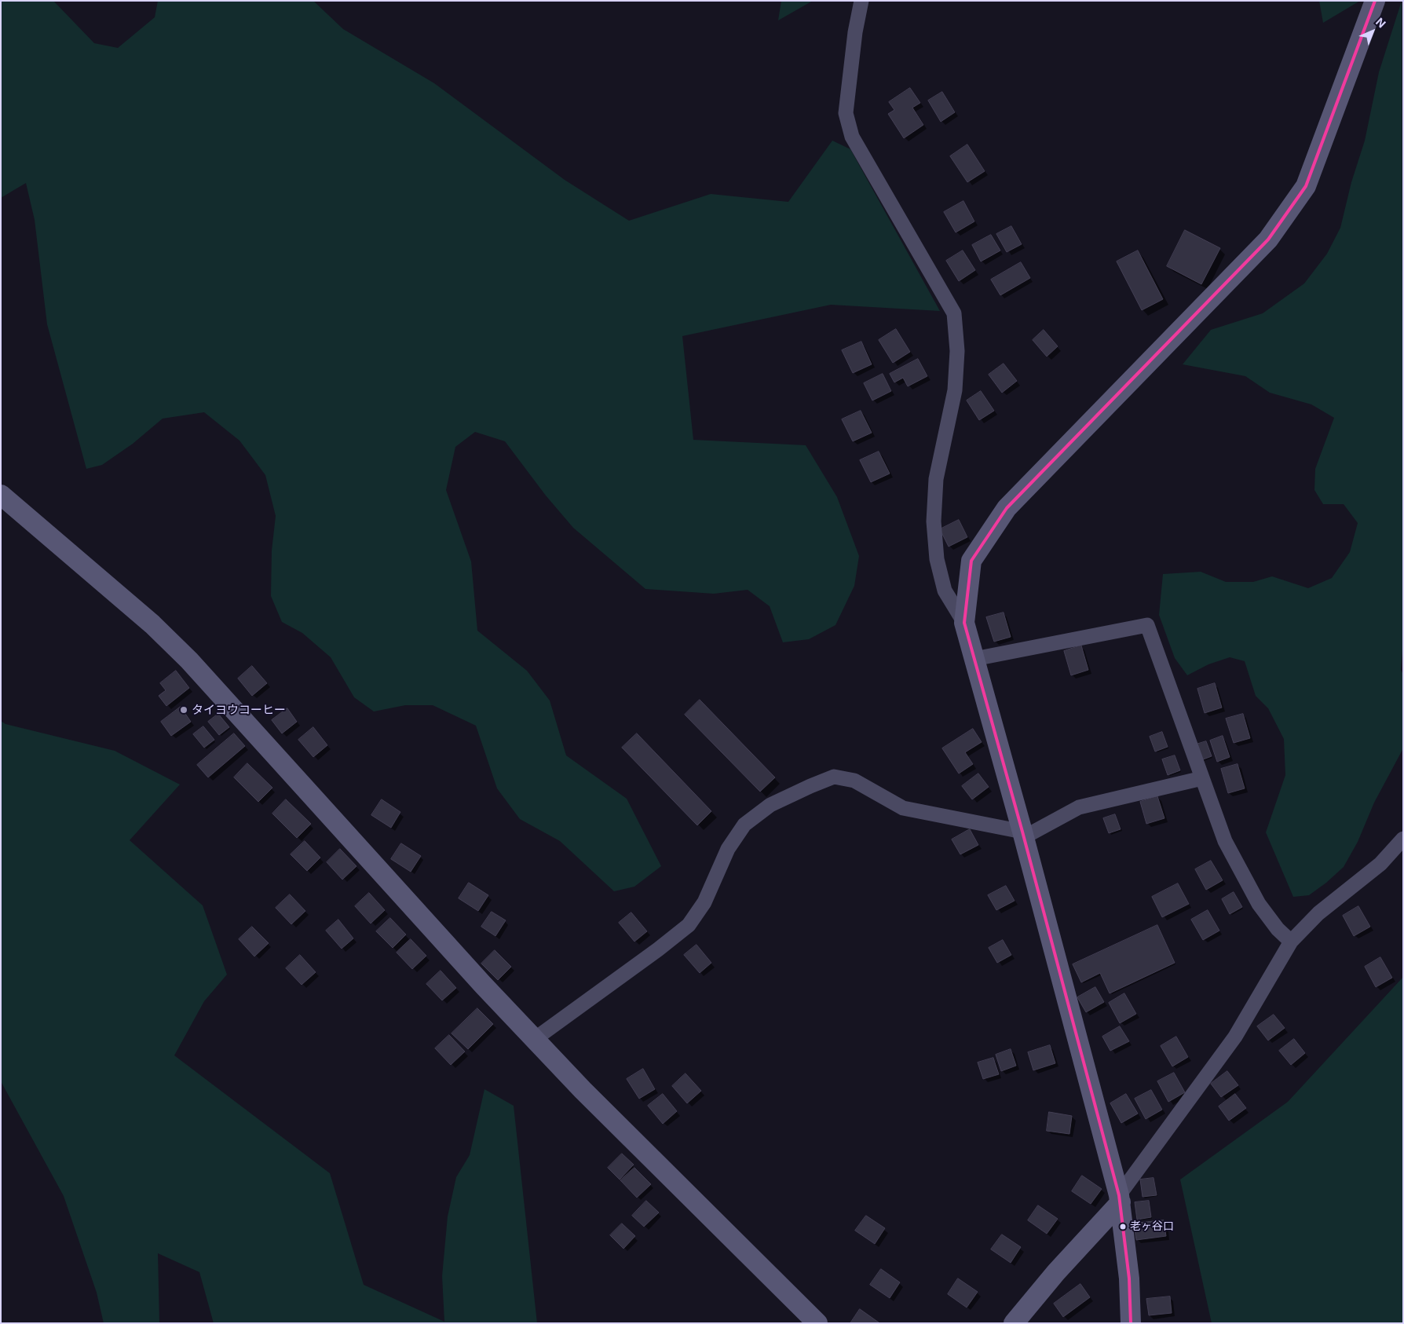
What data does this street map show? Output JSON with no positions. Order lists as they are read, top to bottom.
{
  "places": ["タイヨウコーヒー", "老ヶ谷口"],
  "north": "top right"
}
